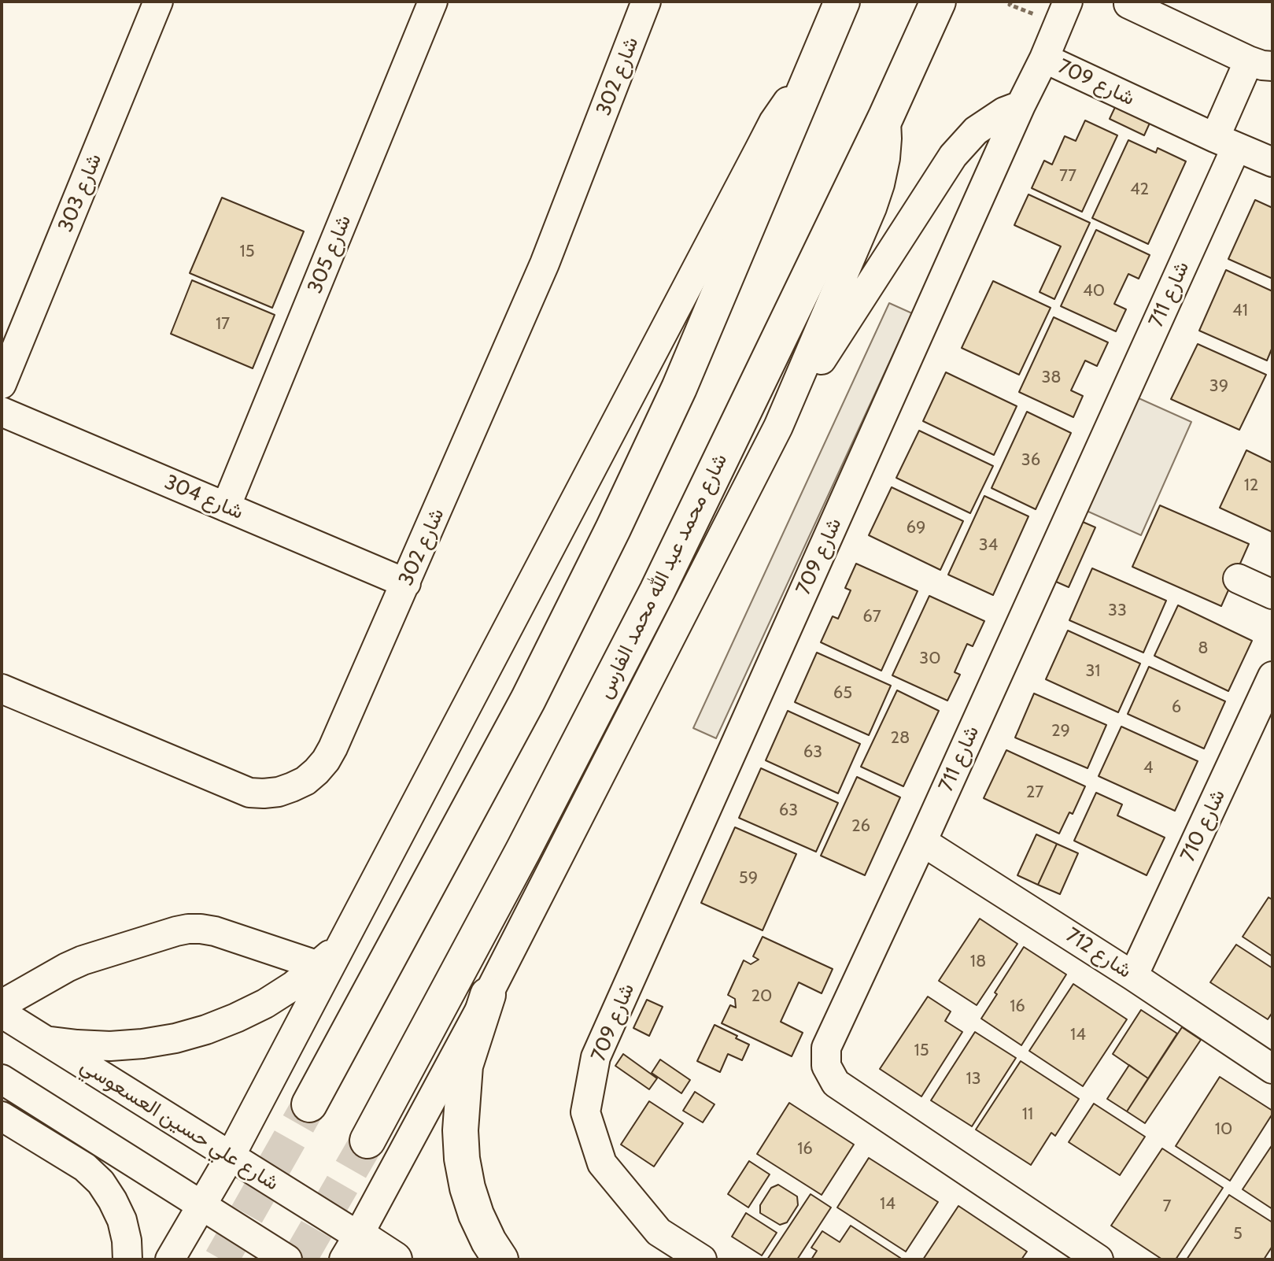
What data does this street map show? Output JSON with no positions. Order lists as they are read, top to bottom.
{
  "streets": {
    "main road": ["شارع محمد عبد الله محمد الفارس"],
    "street": [
      "شارع 302",
      "شارع 709",
      "شارع 303",
      "شارع 305",
      "شارع 711",
      "شارع 304",
      "شارع 710",
      "شارع 712",
      "شارع علي حسين العسعوسي"
    ]
  },
  "crossings": [
    ["شارع 302", "شارع 304"],
    ["شارع 709", "شارع 711"],
    ["شارع 305", "شارع 304"],
    ["شارع 711", "شارع 712"],
    ["شارع 710", "شارع 712"]
  ],
  "house_numbers": [
    "77",
    "42",
    "15",
    "40",
    "41",
    "17",
    "38",
    "39",
    "36",
    "12",
    "69",
    "34",
    "33",
    "67",
    "8",
    "30",
    "31",
    "65",
    "6",
    "29",
    "28",
    "63",
    "4",
    "27",
    "63",
    "26",
    "59",
    "18",
    "20",
    "16",
    "14",
    "15",
    "13",
    "11",
    "10",
    "16",
    "14",
    "7",
    "5"
  ]
}
